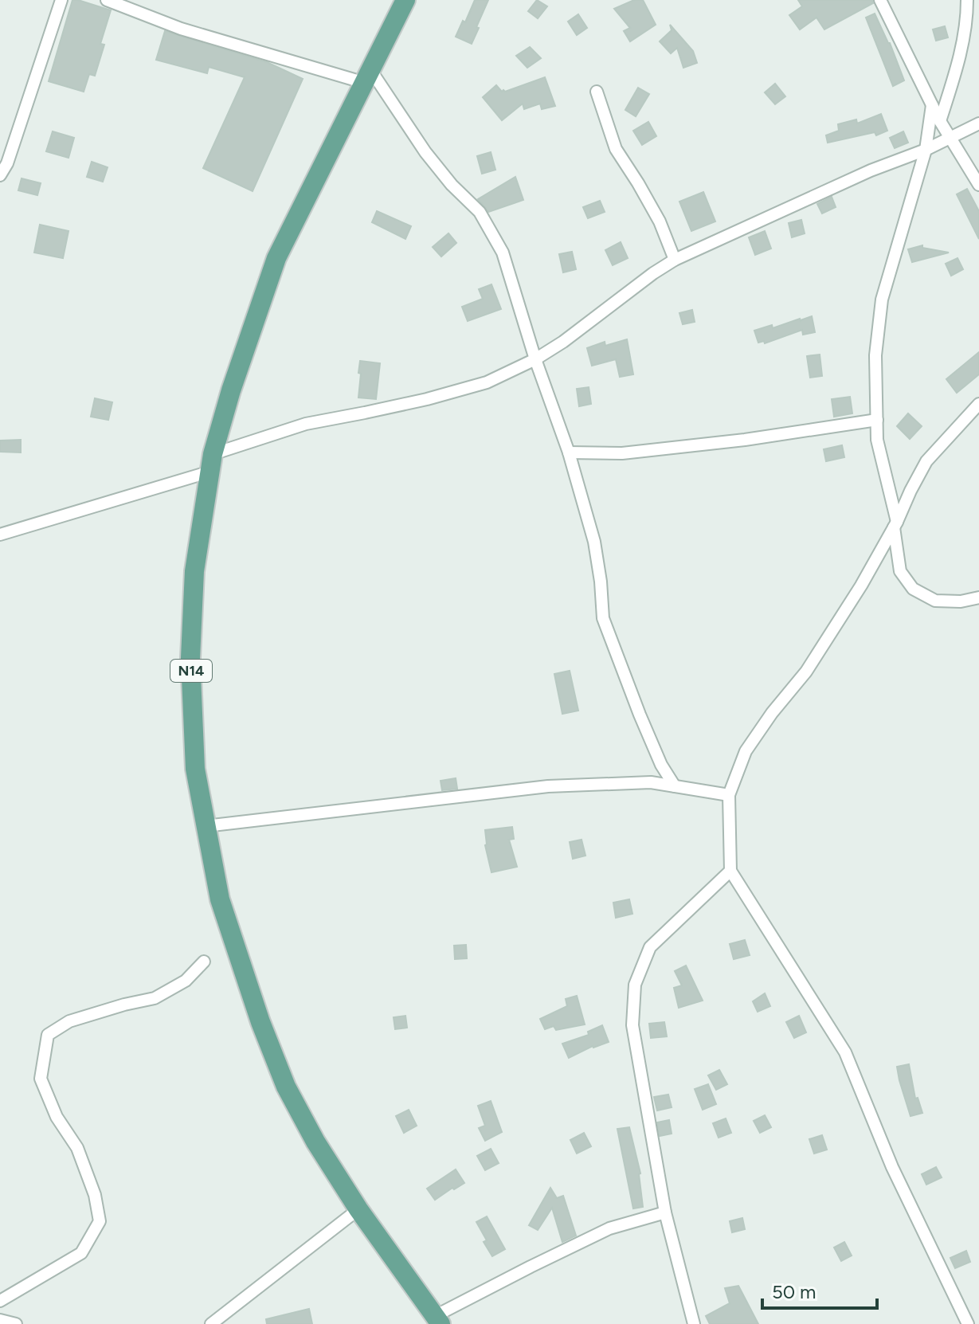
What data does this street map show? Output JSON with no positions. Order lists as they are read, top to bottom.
{
  "streets": {
    "main road": ["N14"]
  },
  "scale_bar": "50 m"
}
